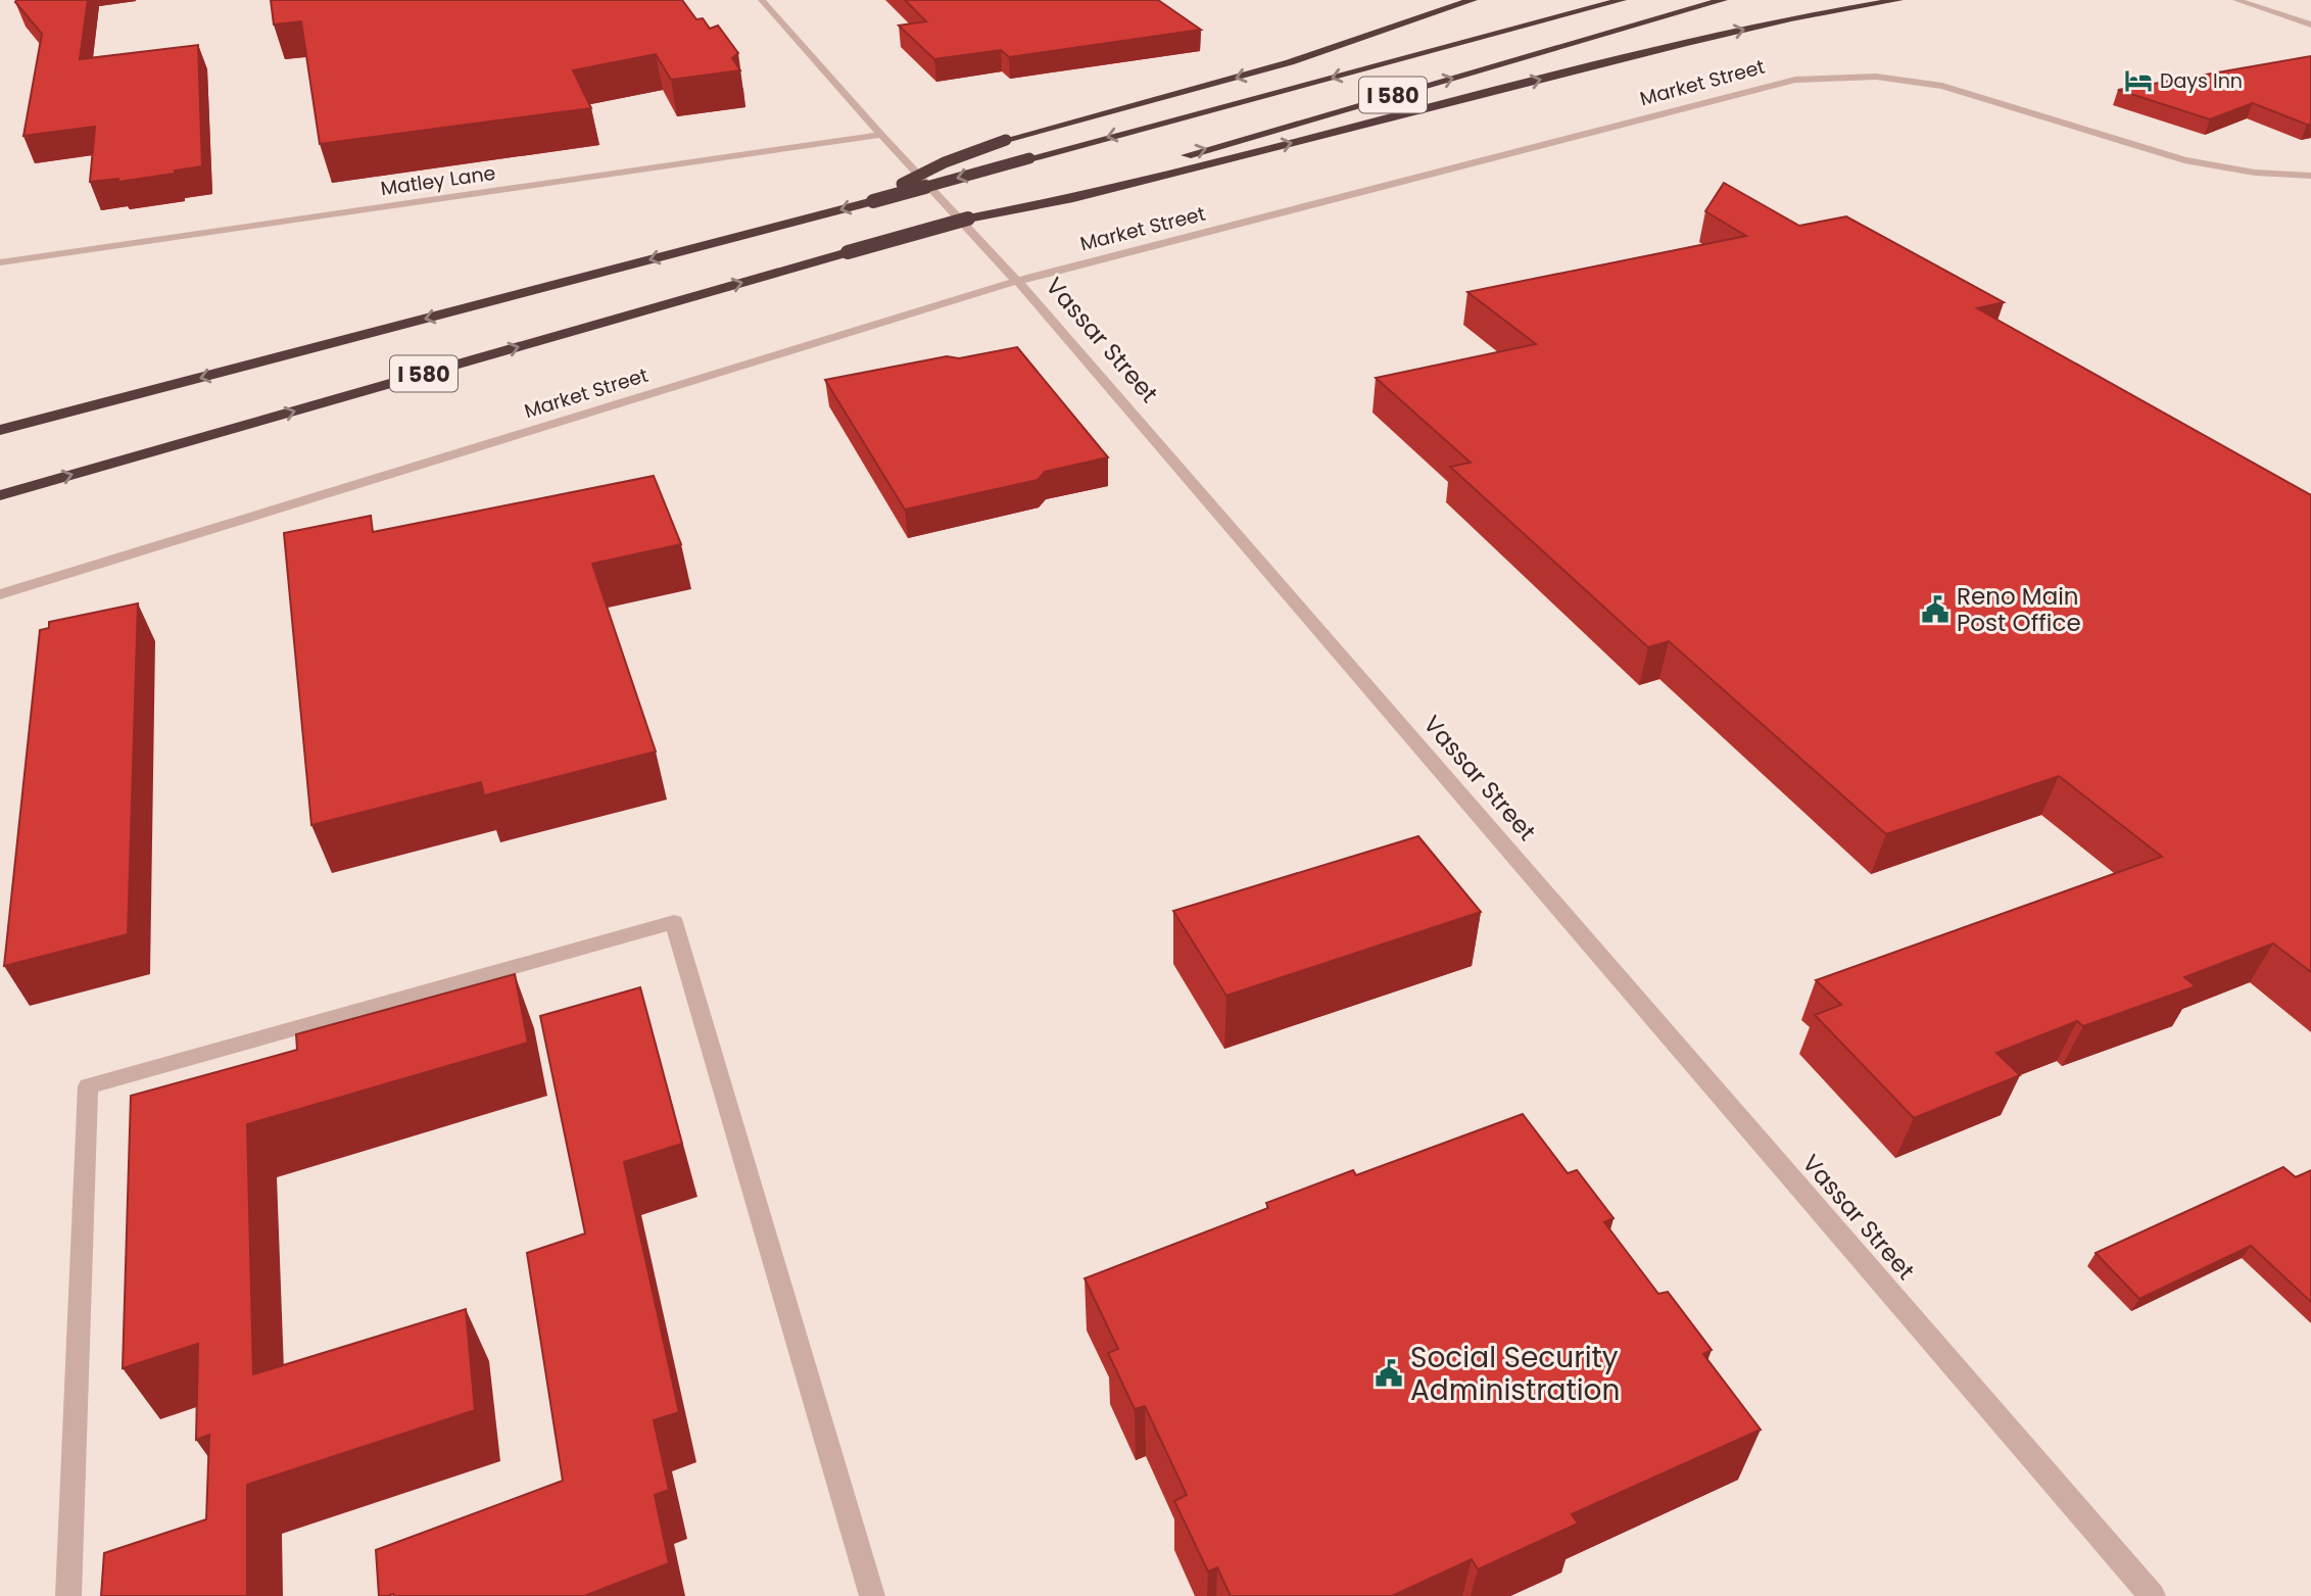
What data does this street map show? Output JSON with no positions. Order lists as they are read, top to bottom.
{
  "streets": {
    "highway": ["I 580"],
    "street": ["Market Street", "Matley Lane", "Vassar Street"]
  },
  "crossings": [
    ["Market Street", "Vassar Street"],
    ["Matley Lane", "Vassar Street"]
  ],
  "places": {
    "hotel": ["Days Inn"],
    "public building": ["Reno Main Post Office", "Social Security Administration"]
  }
}
